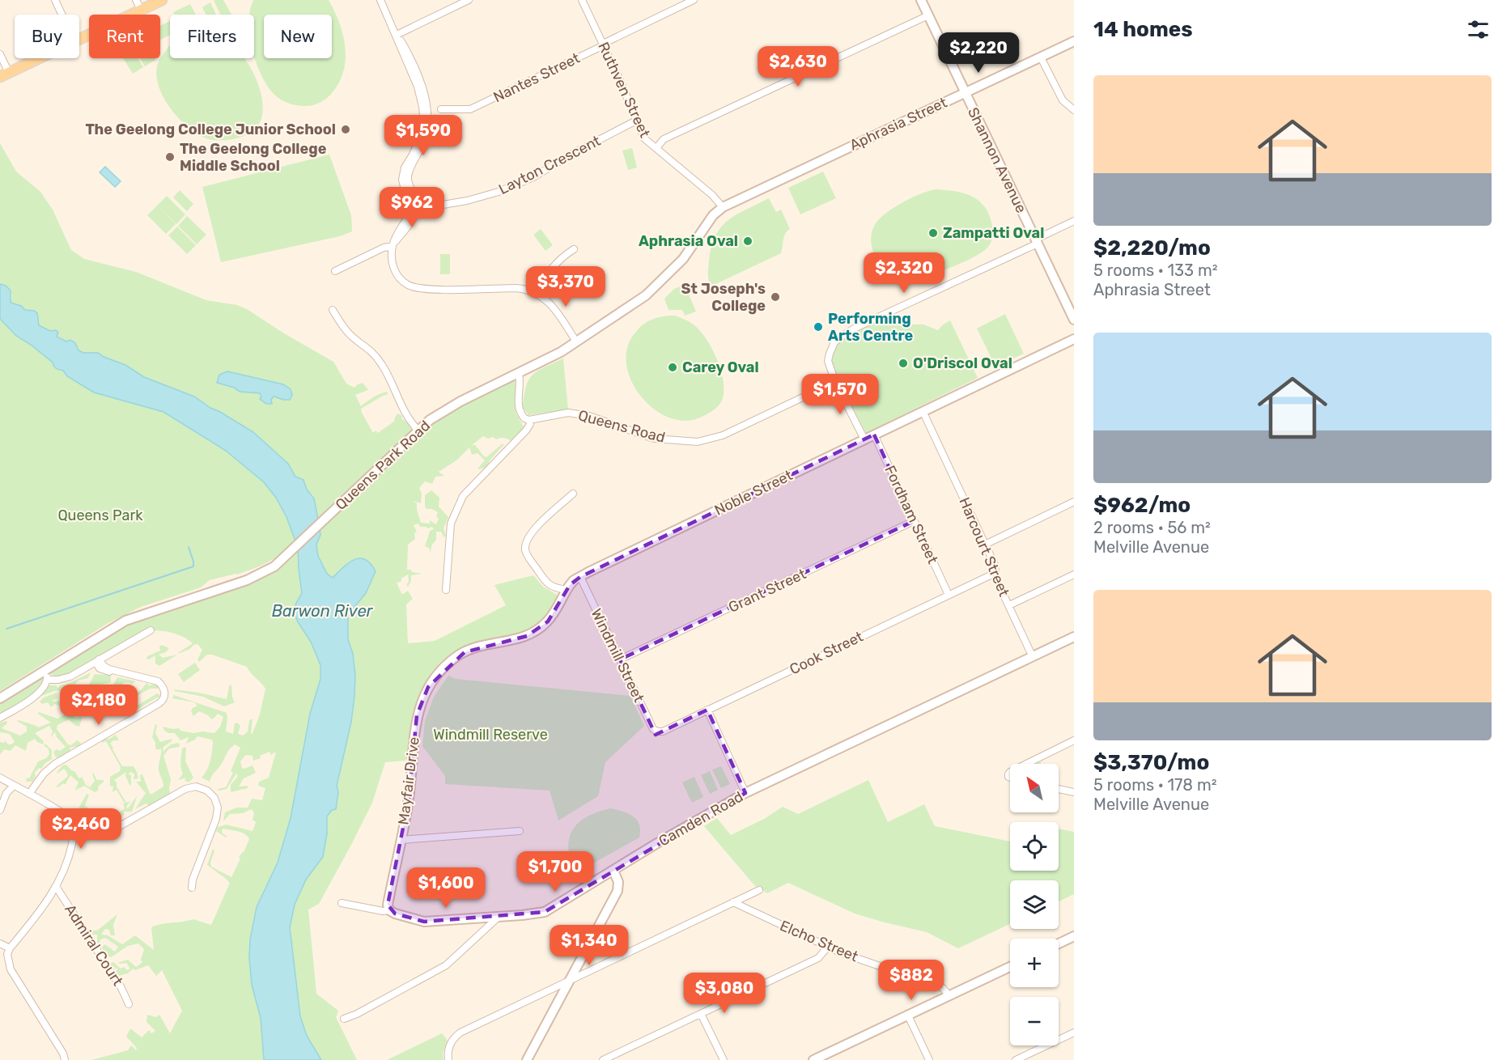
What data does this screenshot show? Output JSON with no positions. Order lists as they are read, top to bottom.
{
  "streets": {
    "street": [
      "Nantes Street",
      "Ruthven Street",
      "Aphrasia Street",
      "Shannon Avenue",
      "Layton Crescent",
      "Queens Road",
      "Queens Park Road",
      "Noble Street",
      "Fordham Street",
      "Harcourt Street",
      "Grant Street",
      "Cook Street",
      "Windmill Street",
      "Mayfair Drive",
      "Camden Road",
      "Elcho Street",
      "Admiral Court"
    ]
  },
  "crossings": [
    ["Nantes Street", "Ruthven Street"],
    ["Ruthven Street", "Aphrasia Street"],
    ["Ruthven Street", "Layton Crescent"],
    ["Ruthven Street", "Queens Park Road"],
    ["Aphrasia Street", "Shannon Avenue"],
    ["Aphrasia Street", "Queens Park Road"],
    ["Noble Street", "Fordham Street"],
    ["Noble Street", "Harcourt Street"],
    ["Noble Street", "Windmill Street"],
    ["Noble Street", "Mayfair Drive"],
    ["Fordham Street", "Grant Street"],
    ["Fordham Street", "Cook Street"],
    ["Harcourt Street", "Cook Street"],
    ["Harcourt Street", "Camden Road"],
    ["Grant Street", "Windmill Street"],
    ["Cook Street", "Windmill Street"],
    ["Mayfair Drive", "Camden Road"]
  ],
  "water": ["Barwon River"],
  "parks": ["Queens Park", "Windmill Reserve"],
  "places": [
    "The Geelong College Junior School",
    "The Geelong College Middle School",
    "Zampatti Oval",
    "Aphrasia Oval",
    "St Joseph's College",
    "Performing Arts Centre",
    "O'Driscol Oval",
    "Carey Oval"
  ],
  "north": "top left",
  "page": {
    "heading": "14 homes",
    "chip": [
      "Buy",
      "Rent",
      "Filters",
      "New"
    ],
    "price": [
      "$2,220",
      "$2,630",
      "$1,590",
      "$962",
      "$2,320",
      "$3,370",
      "$1,570",
      "$2,180",
      "$2,460",
      "$1,700",
      "$1,600",
      "$1,340",
      "$882",
      "$3,080"
    ],
    "list": [
      {
        "name": "$2,220/mo",
        "note": "5 rooms · 133 m² · Aphrasia Street"
      },
      {
        "name": "$962/mo",
        "note": "2 rooms · 56 m² · Melville Avenue"
      },
      {
        "name": "$3,370/mo",
        "note": "5 rooms · 178 m² · Melville Avenue"
      }
    ],
    "map_buttons": ["+", "−"]
  }
}
